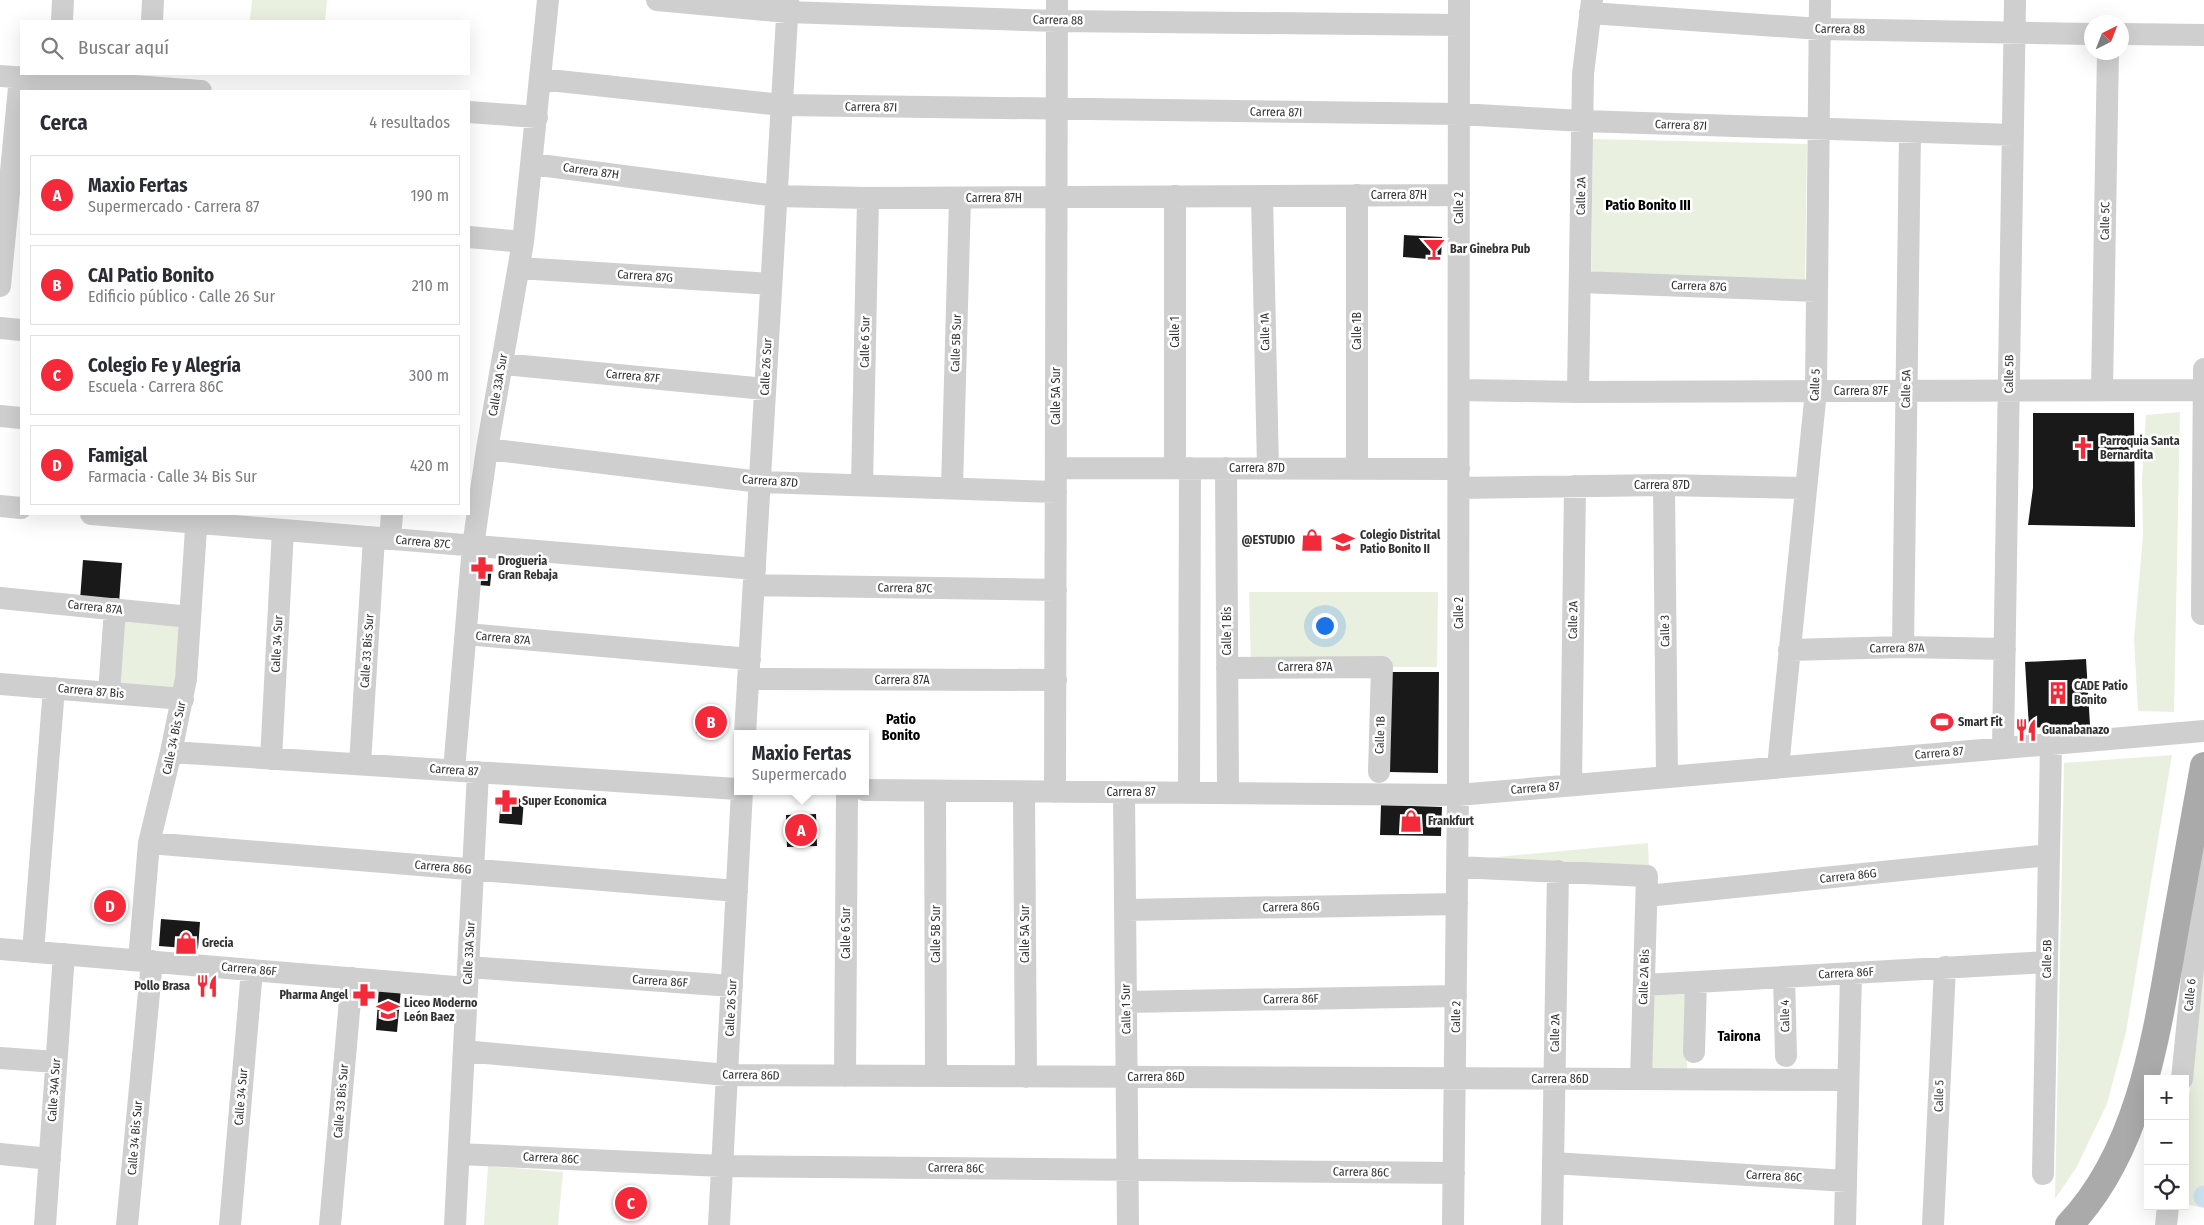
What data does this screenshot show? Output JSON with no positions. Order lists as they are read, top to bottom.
{
  "streets": {
    "street": [
      "Carrera 88",
      "Carrera 87I",
      "Carrera 87H",
      "Calle 2A",
      "Calle 2",
      "Calle 5C",
      "Carrera 87G",
      "Calle 1B",
      "Calle 1",
      "Calle 1A",
      "Calle 6 Sur",
      "Calle 5B Sur",
      "Calle 26 Sur",
      "Calle 5B",
      "Carrera 87F",
      "Calle 33A Sur",
      "Calle 5",
      "Calle 5A",
      "Calle 5A Sur",
      "Carrera 87D",
      "Carrera 87C",
      "Carrera 87A",
      "Calle 1 Bis",
      "Calle 3",
      "Calle 34 Sur",
      "Calle 33 Bis Sur",
      "Carrera 87 Bis",
      "Calle 34 Bis Sur",
      "Carrera 87",
      "Carrera 86G",
      "Carrera 86F",
      "Calle 2A Bis",
      "Calle 6",
      "Calle 1 Sur",
      "Calle 4",
      "Carrera 86D",
      "Calle 34A Sur",
      "Carrera 86C"
    ]
  },
  "crossings": [
    ["Carrera 88", "Calle 2A"],
    ["Carrera 88", "Calle 2"],
    ["Carrera 88", "Calle 26 Sur"],
    ["Carrera 88", "Calle 5B"],
    ["Carrera 88", "Calle 5"],
    ["Carrera 88", "Calle 5A Sur"],
    ["Carrera 87I", "Calle 2A"],
    ["Carrera 87I", "Calle 2"],
    ["Carrera 87I", "Calle 26 Sur"],
    ["Carrera 87I", "Calle 5B"],
    ["Carrera 87I", "Calle 33A Sur"],
    ["Carrera 87I", "Calle 5"],
    ["Carrera 87I", "Calle 5A"],
    ["Carrera 87I", "Calle 5A Sur"],
    ["Carrera 87H", "Calle 2"],
    ["Carrera 87H", "Calle 1B"],
    ["Carrera 87H", "Calle 1"],
    ["Carrera 87H", "Calle 1A"],
    ["Carrera 87H", "Calle 6 Sur"],
    ["Carrera 87H", "Calle 5B Sur"],
    ["Carrera 87H", "Calle 26 Sur"],
    ["Carrera 87H", "Calle 33A Sur"],
    ["Carrera 87H", "Calle 5A Sur"],
    ["Calle 2A", "Carrera 87G"],
    ["Calle 2A", "Carrera 87F"],
    ["Calle 2A", "Carrera 87D"],
    ["Calle 2A", "Carrera 87"],
    ["Calle 2A", "Carrera 86G"],
    ["Calle 2A", "Carrera 86D"],
    ["Calle 2A", "Carrera 86C"],
    ["Calle 2", "Carrera 87F"],
    ["Calle 2", "Carrera 87D"],
    ["Calle 2", "Carrera 87"],
    ["Calle 2", "Carrera 86G"],
    ["Calle 2", "Carrera 86F"],
    ["Calle 2", "Carrera 86D"],
    ["Calle 2", "Carrera 86C"],
    ["Calle 5C", "Carrera 87F"],
    ["Carrera 87G", "Calle 26 Sur"],
    ["Carrera 87G", "Calle 33A Sur"],
    ["Carrera 87G", "Calle 5"],
    ["Calle 1B", "Carrera 87D"],
    ["Calle 1B", "Carrera 87A"],
    ["Calle 1", "Carrera 87D"],
    ["Calle 1A", "Carrera 87D"],
    ["Calle 6 Sur", "Carrera 87D"],
    ["Calle 6 Sur", "Carrera 86D"],
    ["Calle 5B Sur", "Carrera 87D"],
    ["Calle 5B Sur", "Carrera 87"],
    ["Calle 5B Sur", "Carrera 86D"],
    ["Calle 26 Sur", "Carrera 87F"],
    ["Calle 26 Sur", "Carrera 87D"],
    ["Calle 26 Sur", "Carrera 87C"],
    ["Calle 26 Sur", "Carrera 87A"],
    ["Calle 26 Sur", "Carrera 86G"],
    ["Calle 26 Sur", "Carrera 86F"],
    ["Calle 26 Sur", "Carrera 86D"],
    ["Calle 26 Sur", "Carrera 86C"],
    ["Calle 5B", "Carrera 87F"],
    ["Calle 5B", "Carrera 87A"],
    ["Calle 5B", "Carrera 87"],
    ["Calle 5B", "Carrera 86G"],
    ["Calle 5B", "Carrera 86F"],
    ["Carrera 87F", "Calle 33A Sur"],
    ["Carrera 87F", "Calle 5"],
    ["Carrera 87F", "Calle 5A"],
    ["Calle 33A Sur", "Carrera 87D"],
    ["Calle 33A Sur", "Carrera 87C"],
    ["Calle 33A Sur", "Carrera 87A"],
    ["Calle 33A Sur", "Carrera 87"],
    ["Calle 33A Sur", "Carrera 86G"],
    ["Calle 33A Sur", "Carrera 86F"],
    ["Calle 33A Sur", "Carrera 86D"],
    ["Calle 33A Sur", "Carrera 86C"],
    ["Calle 5", "Carrera 87D"],
    ["Calle 5", "Carrera 87A"],
    ["Calle 5", "Carrera 87"],
    ["Calle 5", "Carrera 86F"],
    ["Calle 5A", "Carrera 87A"],
    ["Calle 5A Sur", "Carrera 87D"],
    ["Calle 5A Sur", "Carrera 87C"],
    ["Calle 5A Sur", "Carrera 87A"],
    ["Calle 5A Sur", "Carrera 87"],
    ["Calle 5A Sur", "Carrera 86D"],
    ["Carrera 87D", "Calle 1 Bis"],
    ["Carrera 87D", "Calle 3"],
    ["Carrera 87C", "Calle 34 Sur"],
    ["Carrera 87C", "Calle 33 Bis Sur"],
    ["Carrera 87C", "Calle 34 Bis Sur"],
    ["Carrera 87A", "Calle 1 Bis"],
    ["Carrera 87A", "Calle 34 Bis Sur"],
    ["Calle 1 Bis", "Carrera 87"],
    ["Calle 3", "Carrera 87"],
    ["Calle 34 Sur", "Carrera 87"],
    ["Calle 34 Sur", "Carrera 86F"],
    ["Calle 33 Bis Sur", "Carrera 87"],
    ["Calle 33 Bis Sur", "Carrera 86F"],
    ["Carrera 87 Bis", "Calle 34 Bis Sur"],
    ["Calle 34 Bis Sur", "Carrera 87"],
    ["Calle 34 Bis Sur", "Carrera 86G"],
    ["Calle 34 Bis Sur", "Carrera 86F"],
    ["Carrera 87", "Calle 1 Sur"],
    ["Carrera 86G", "Calle 2A Bis"],
    ["Carrera 86G", "Calle 1 Sur"],
    ["Carrera 86F", "Calle 2A Bis"],
    ["Carrera 86F", "Calle 1 Sur"],
    ["Carrera 86F", "Calle 4"],
    ["Carrera 86F", "Calle 34A Sur"],
    ["Calle 2A Bis", "Carrera 86D"],
    ["Calle 1 Sur", "Carrera 86D"],
    ["Calle 1 Sur", "Carrera 86C"]
  ],
  "districts": ["Patio Bonito III", "Patio Bonito", "Tairona"],
  "places": {
    "bar": ["Bar Ginebra Pub"],
    "church": ["Parroquia Santa Bernardita"],
    "shop": ["@ESTUDIO", "Frankfurt", "Grecia"],
    "school or university": ["Colegio Distrital Patio Bonito II", "Liceo Moderno León Baez"],
    "pharmacy": ["Drogueria Gran Rebaja", "Super Economica", "Pharma Angel"],
    "building": ["CADE Patio Bonito"],
    "sports": ["Smart Fit"],
    "restaurant": ["Guanabanazo", "Pollo Brasa"]
  },
  "north": "top right",
  "page": {
    "search": "Buscar aquí",
    "heading": ["Cerca", "4 resultados"],
    "list": [
      {
        "mark": "A",
        "name": "Maxio Fertas",
        "note": "Supermercado · Carrera 87",
        "value": "190 m"
      },
      {
        "mark": "B",
        "name": "CAI Patio Bonito",
        "note": "Edificio público · Calle 26 Sur",
        "value": "210 m"
      },
      {
        "mark": "C",
        "name": "Colegio Fe y Alegría",
        "note": "Escuela · Carrera 86C",
        "value": "300 m"
      },
      {
        "mark": "D",
        "name": "Famigal",
        "note": "Farmacia · Calle 34 Bis Sur",
        "value": "420 m"
      }
    ],
    "pins": [
      "B",
      "A",
      "D",
      "C"
    ],
    "popup": ["Maxio Fertas", "Supermercado"],
    "map_buttons": ["+", "−"]
  }
}
